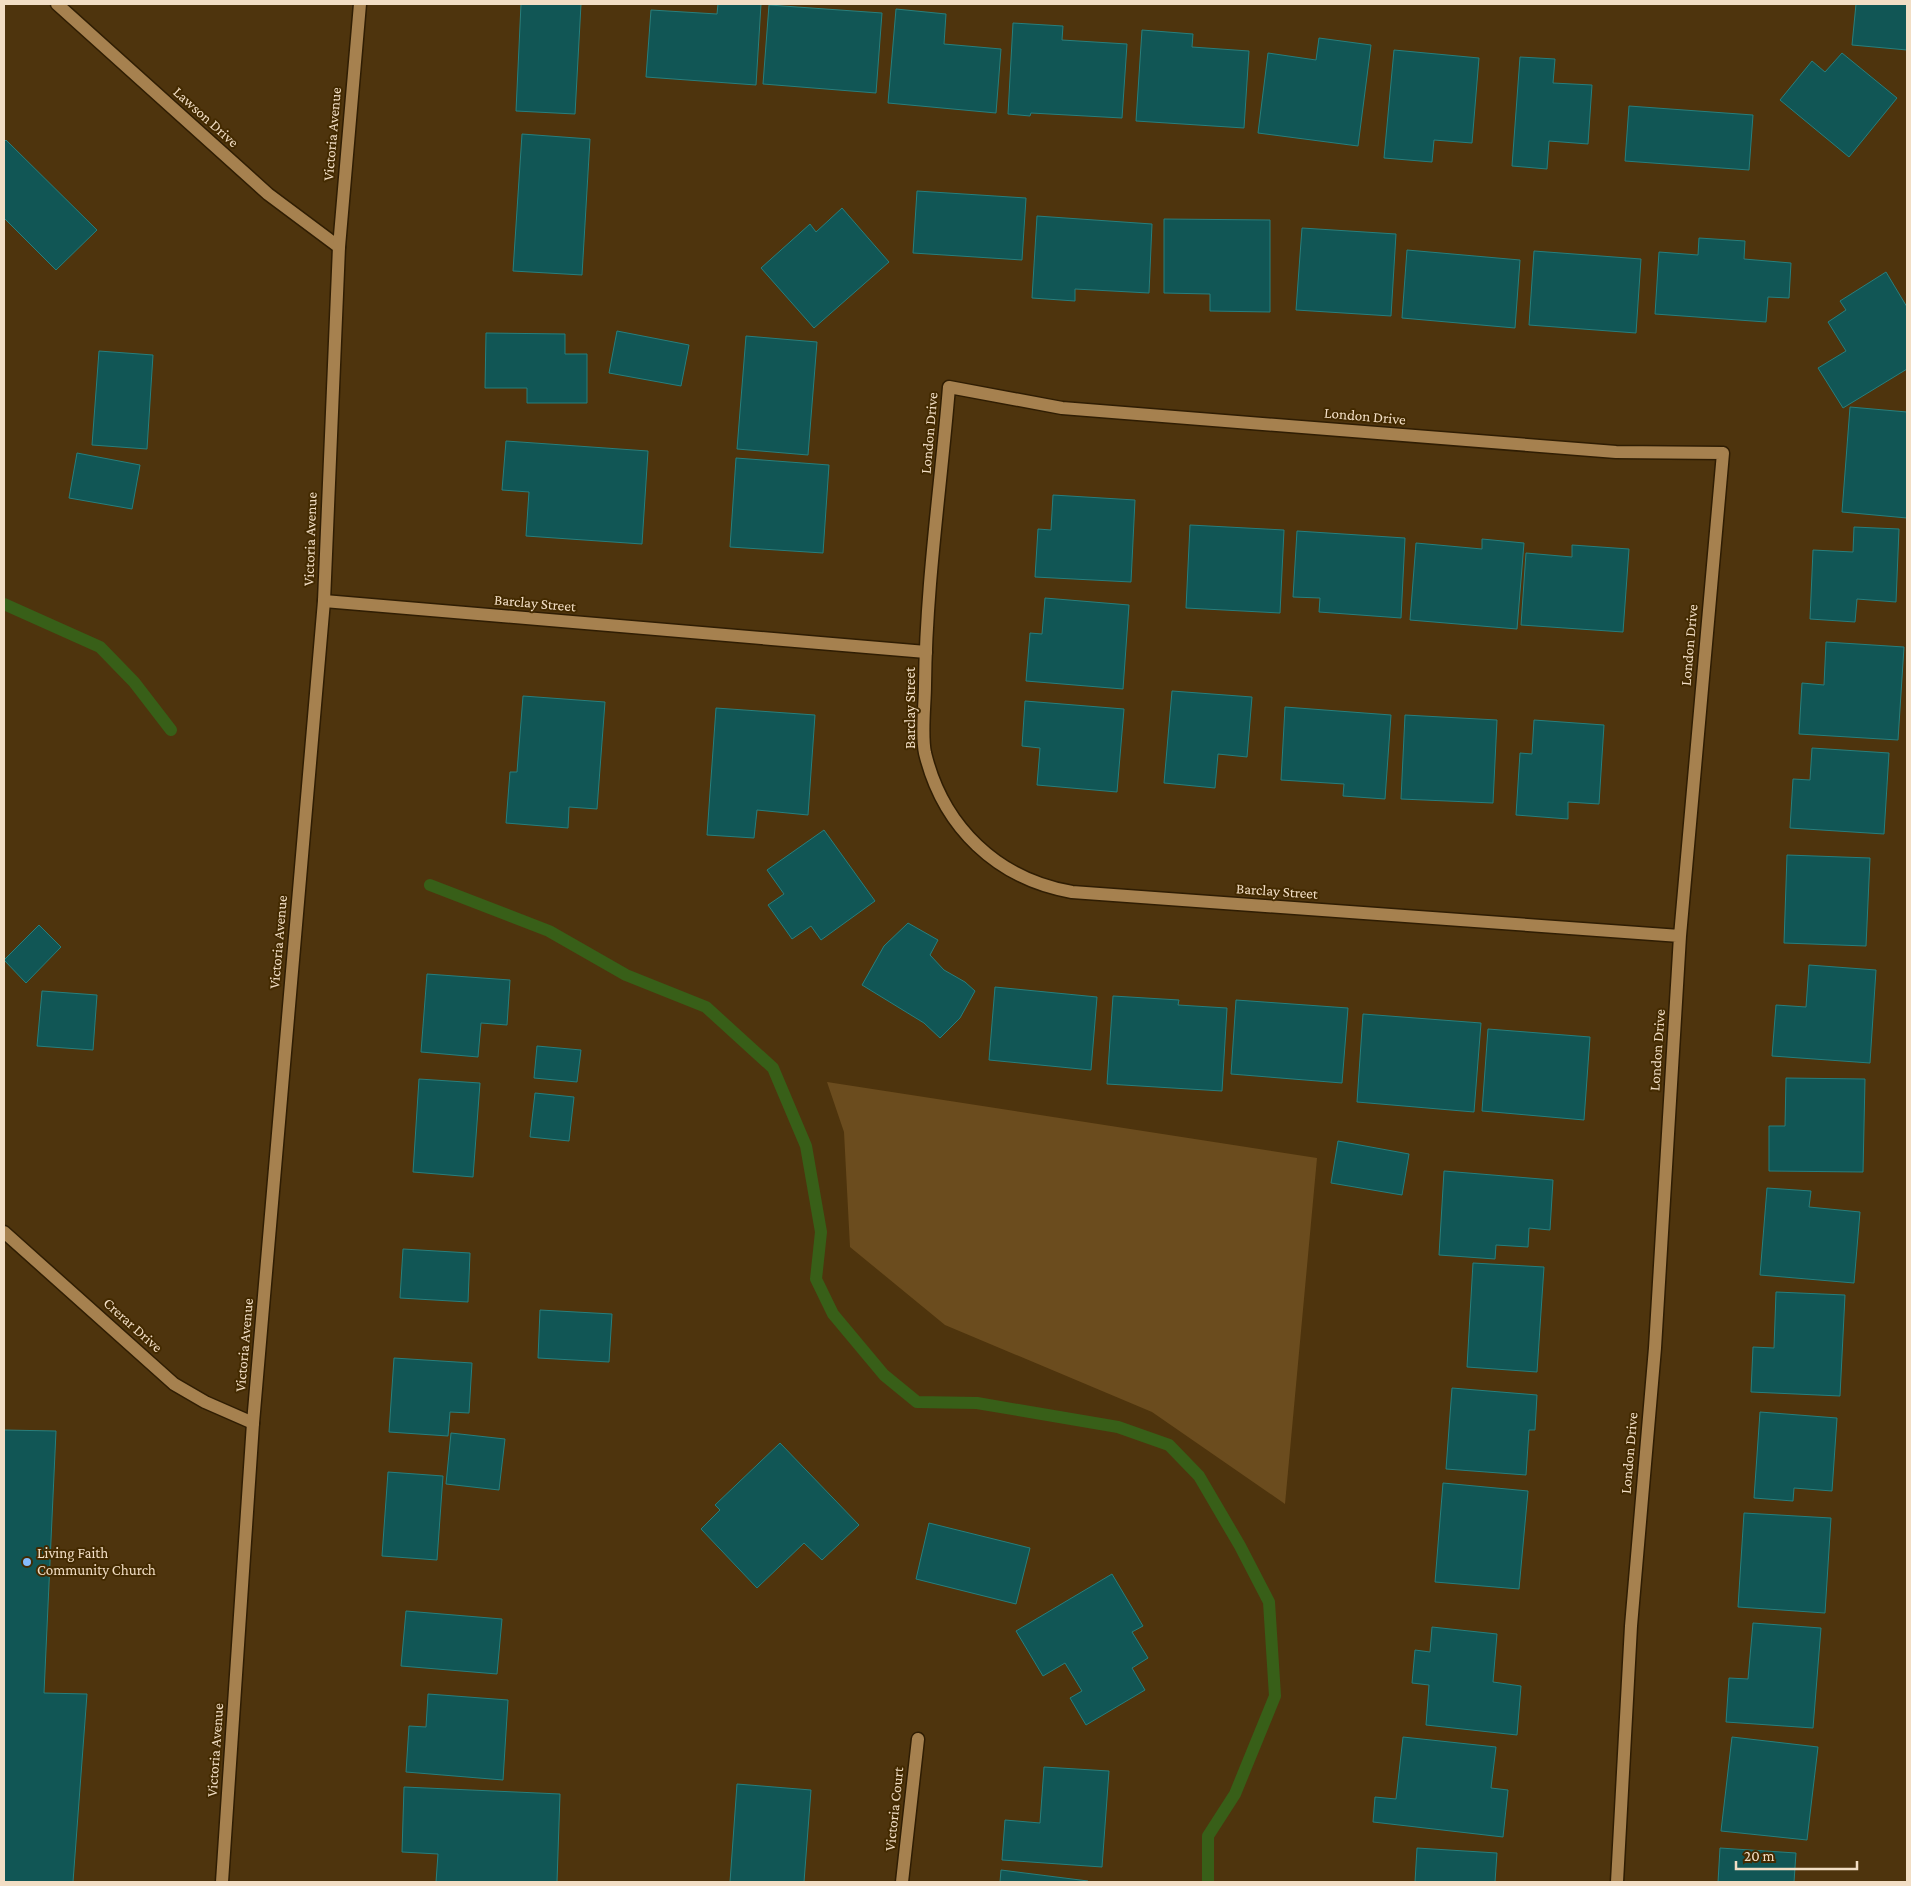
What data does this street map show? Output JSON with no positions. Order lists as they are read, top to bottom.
{
  "streets": {
    "street": [
      "Lawson Drive",
      "Victoria Avenue",
      "London Drive",
      "Barclay Street",
      "Crerar Drive",
      "Victoria Court"
    ]
  },
  "crossings": [
    ["Lawson Drive", "Victoria Avenue"],
    ["Victoria Avenue", "Barclay Street"],
    ["Victoria Avenue", "Crerar Drive"],
    ["London Drive", "Barclay Street"]
  ],
  "places": ["Living Faith Community Church"],
  "scale_bar": "20 m"
}
